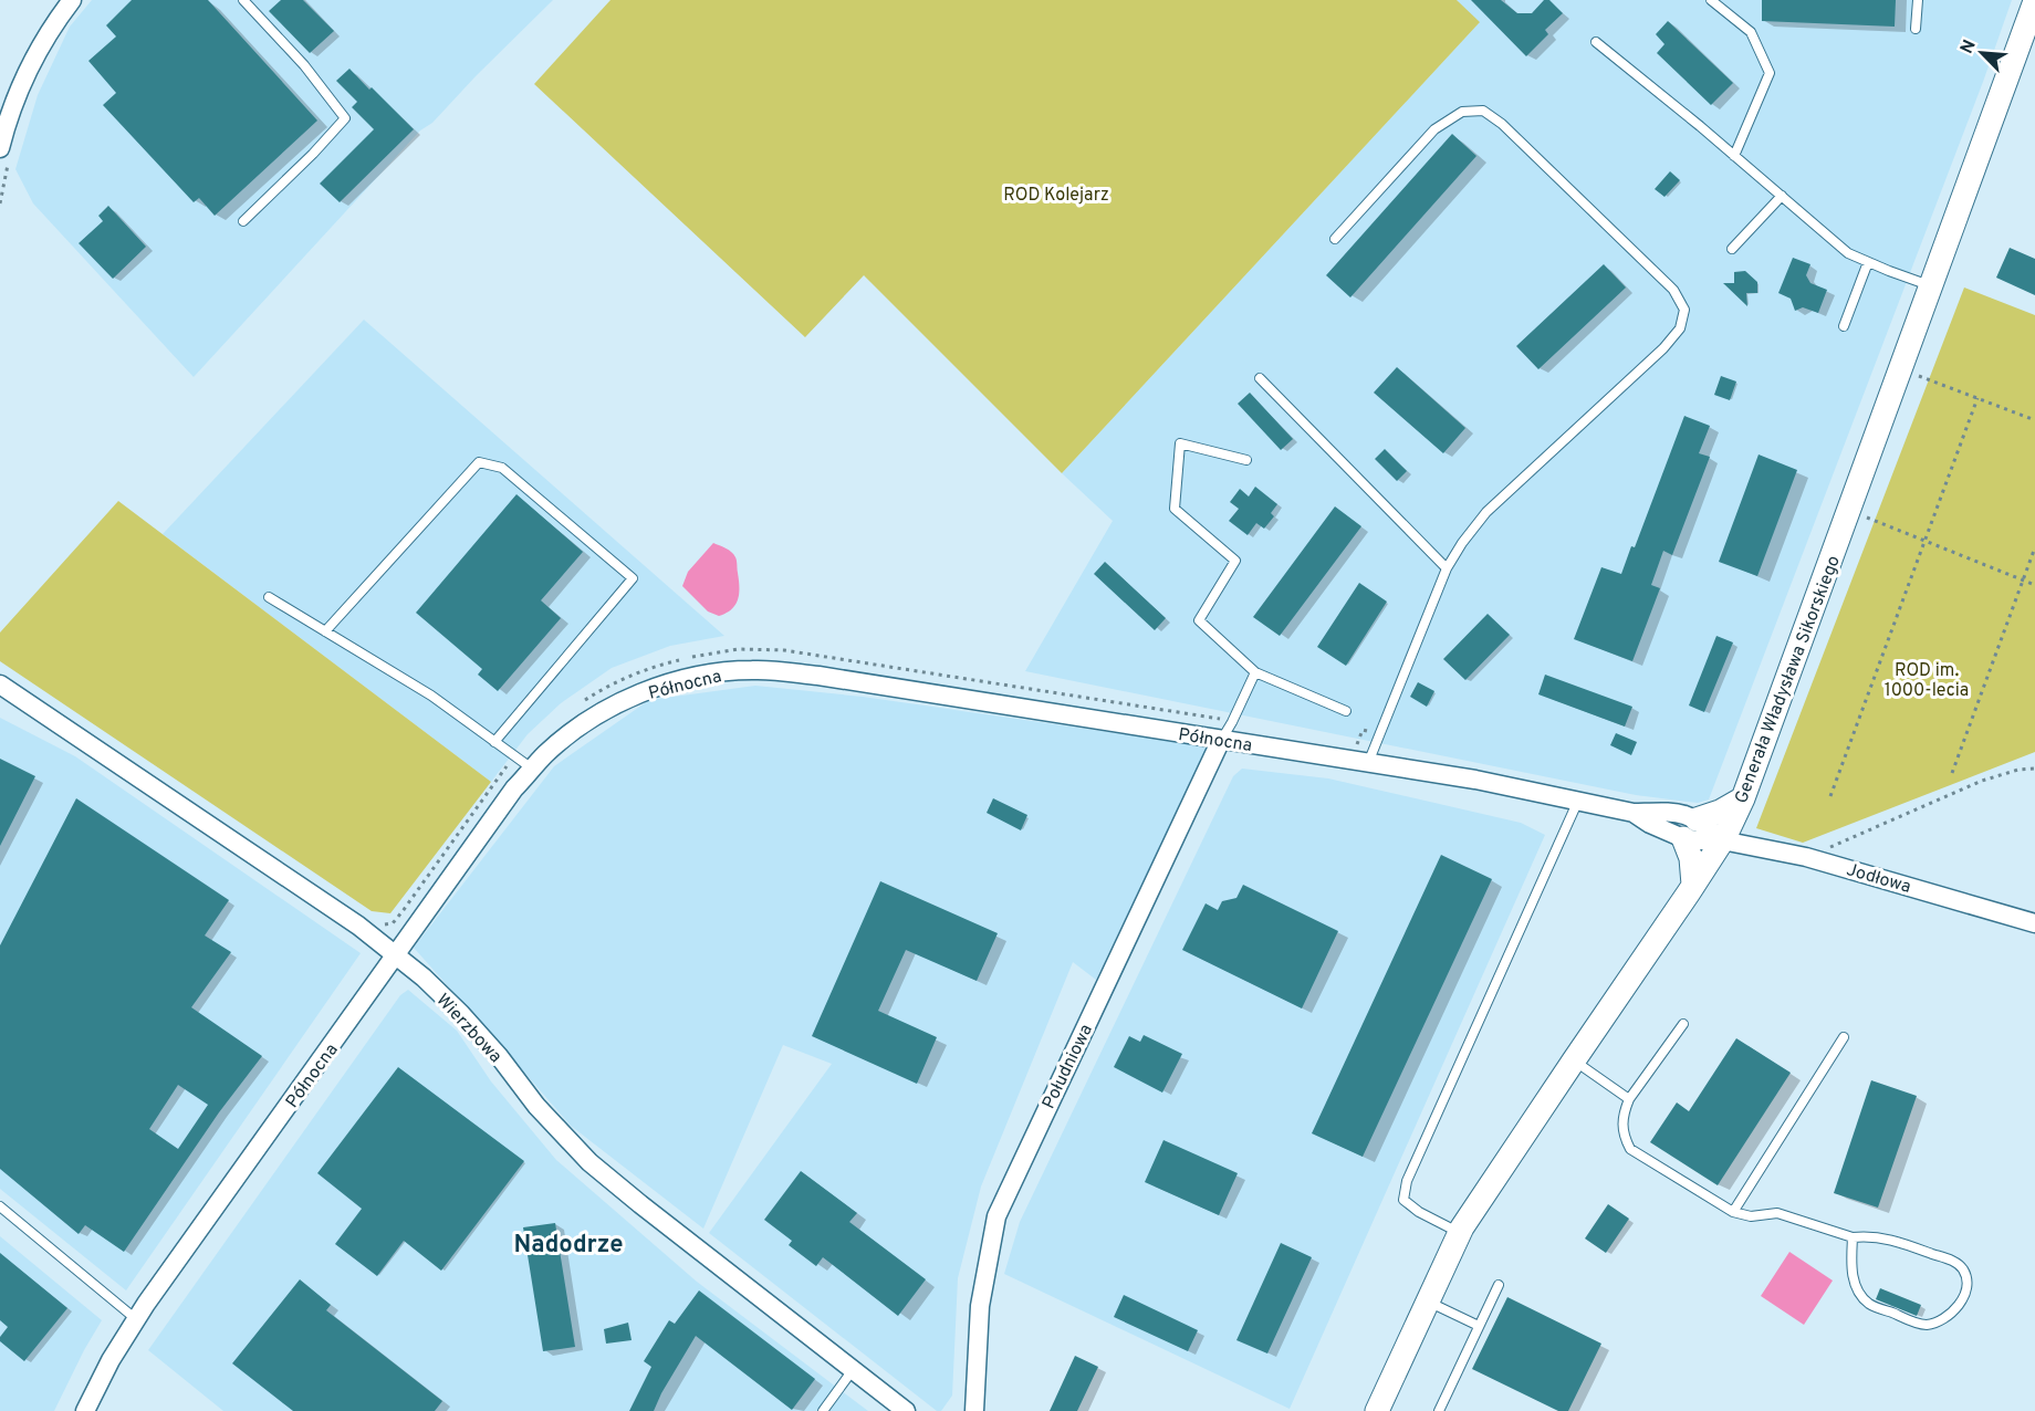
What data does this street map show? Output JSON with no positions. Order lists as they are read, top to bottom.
{
  "streets": {
    "street": [
      "Generała Władysława Sikorskiego",
      "Północna",
      "Jodłowa",
      "Wierzbowa",
      "Południowa"
    ]
  },
  "crossings": [
    ["Generała Władysława Sikorskiego", "Północna"],
    ["Generała Władysława Sikorskiego", "Jodłowa"],
    ["Północna", "Jodłowa"],
    ["Północna", "Wierzbowa"],
    ["Północna", "Południowa"]
  ],
  "districts": ["Nadodrze"],
  "parks": ["ROD Kolejarz", "ROD im. 1000-lecia"],
  "north": "top left"
}
